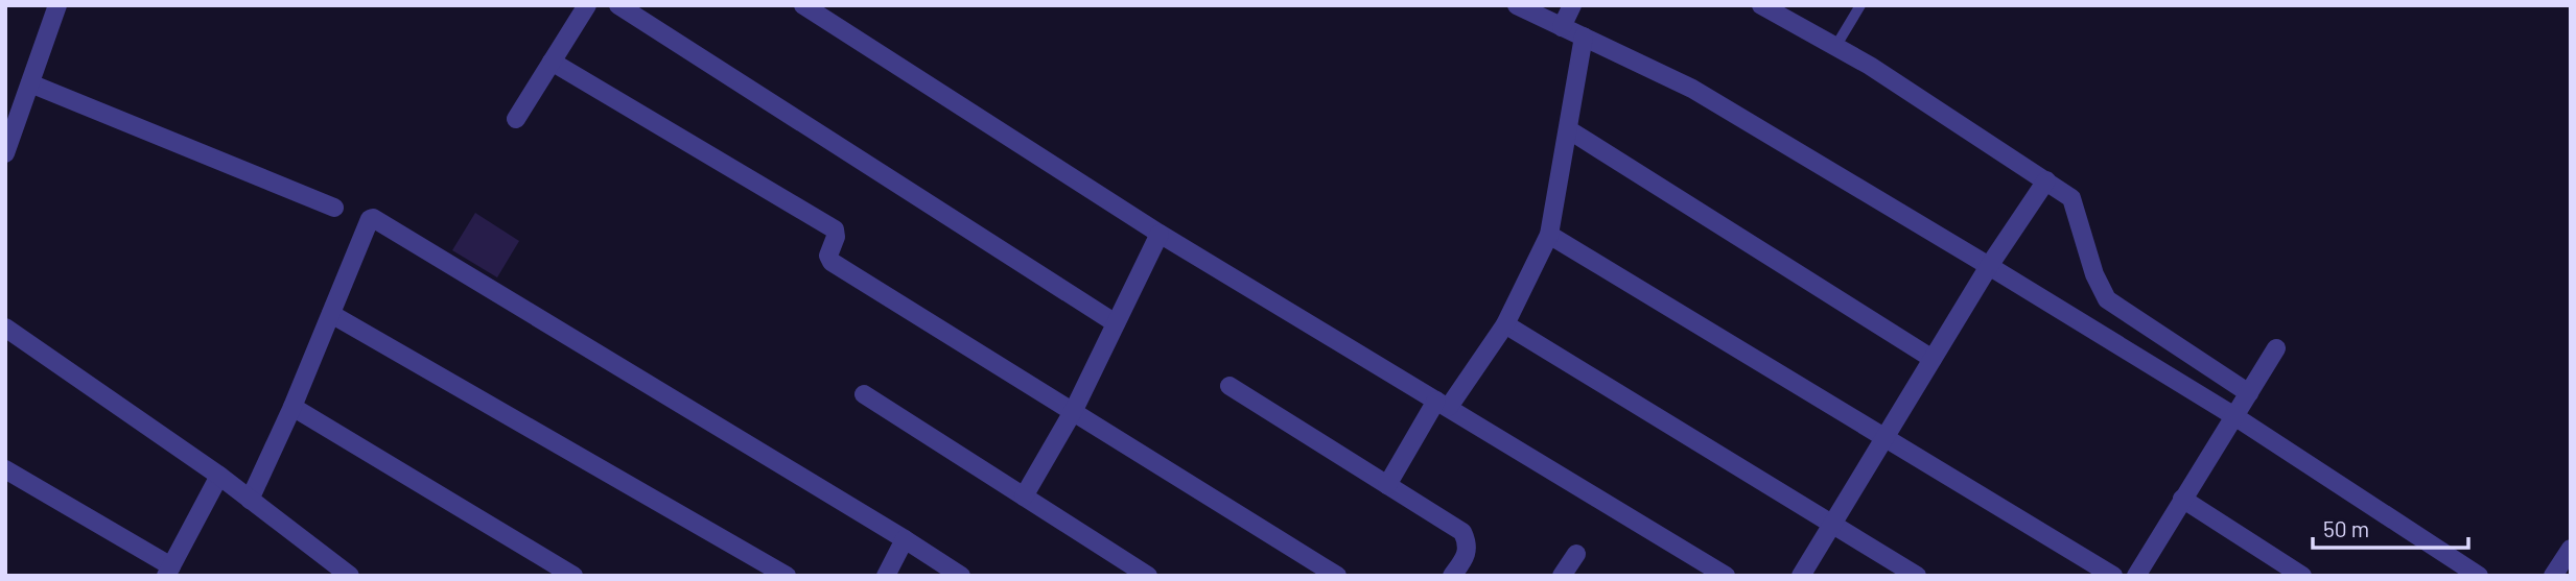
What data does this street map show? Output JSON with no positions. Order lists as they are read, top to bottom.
{
  "scale_bar": "50 m"
}
